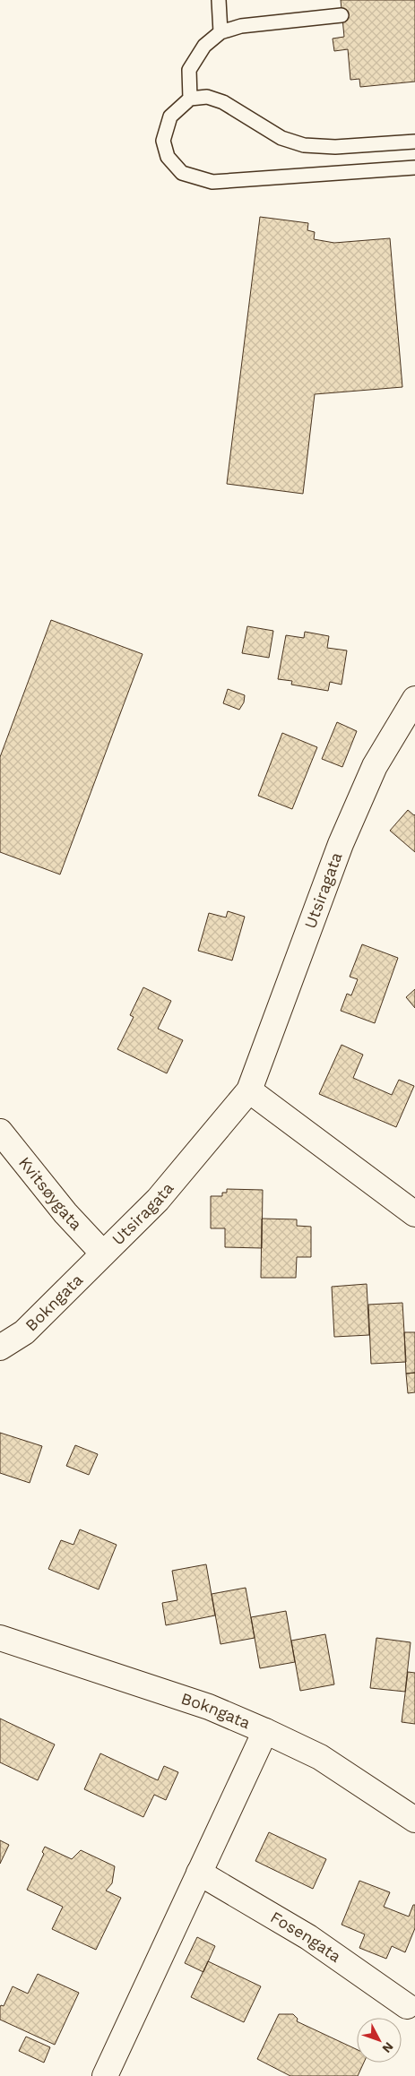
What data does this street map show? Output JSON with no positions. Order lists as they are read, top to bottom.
{
  "streets": {
    "street": [
      "Utsiragata",
      "Kvitsøygata",
      "Bokngata",
      "Fosengata"
    ]
  },
  "crossings": [
    ["Utsiragata", "Kvitsøygata"],
    ["Utsiragata", "Bokngata"],
    ["Kvitsøygata", "Bokngata"]
  ],
  "north": "bottom right"
}
